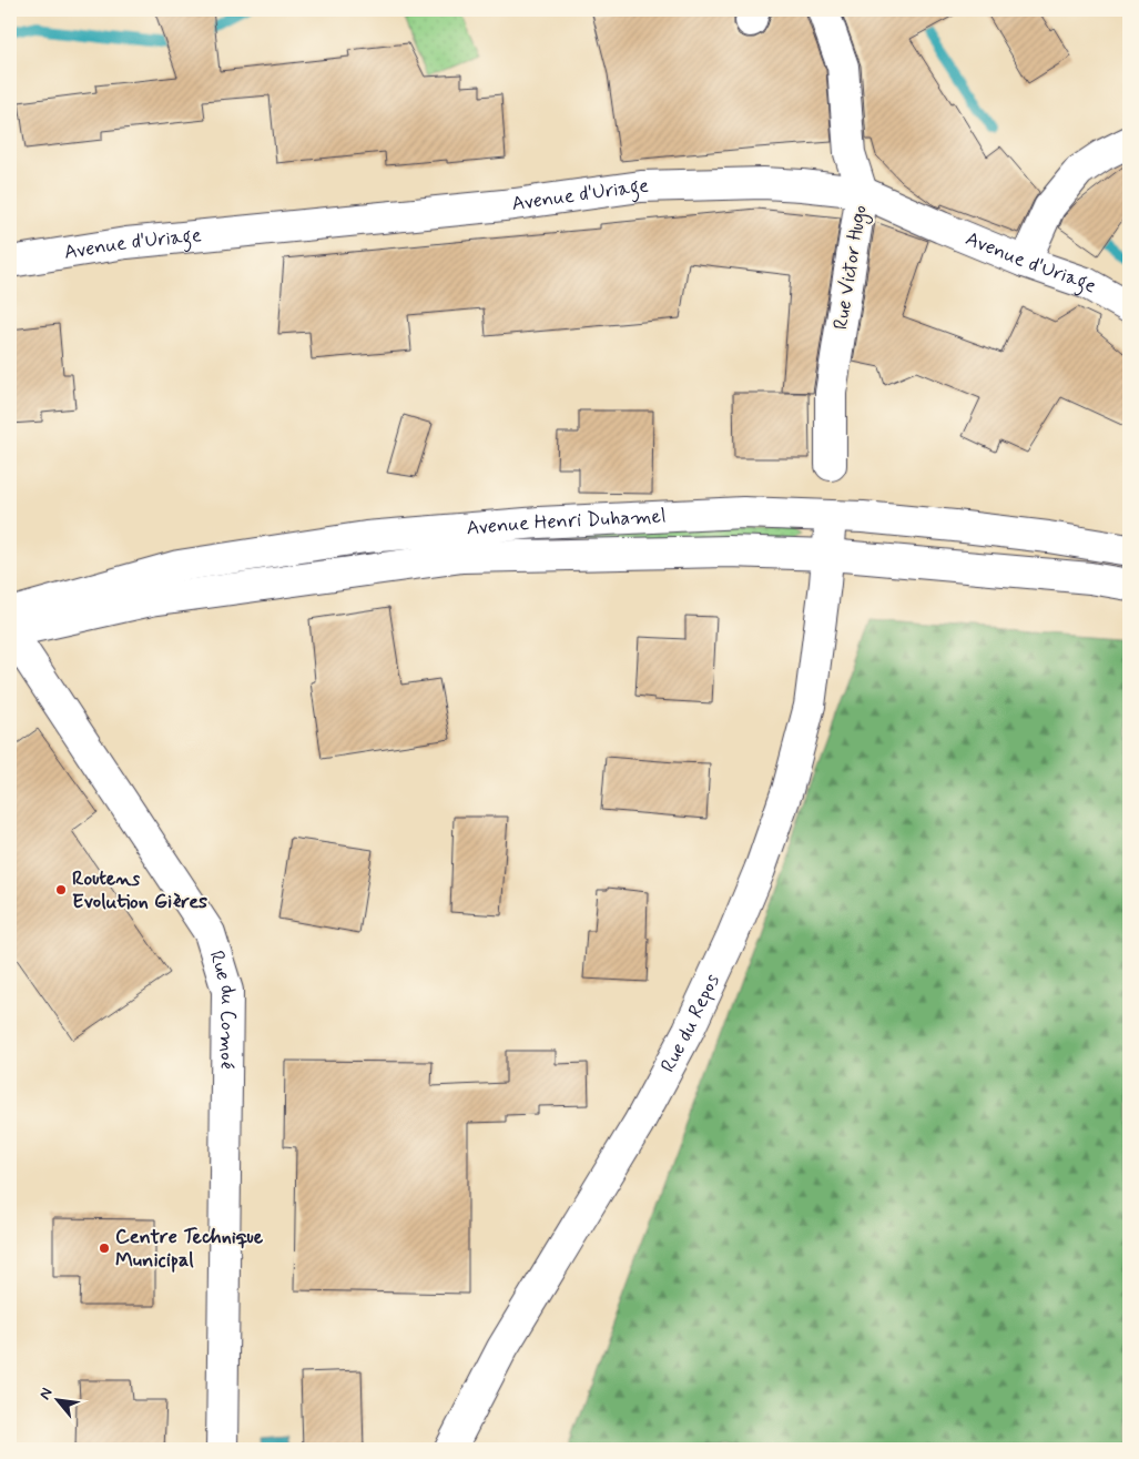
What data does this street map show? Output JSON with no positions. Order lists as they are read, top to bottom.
{
  "streets": {
    "street": [
      "Avenue d'Uriage",
      "Rue Victor Hugo",
      "Avenue Henri Duhamel",
      "Rue du Comoé",
      "Rue du Repos"
    ]
  },
  "crossings": [
    ["Avenue d'Uriage", "Rue Victor Hugo"],
    ["Avenue Henri Duhamel", "Rue du Comoé"],
    ["Avenue Henri Duhamel", "Rue du Repos"]
  ],
  "places": ["Routens Evolution Gières", "Centre Technique Municipal"],
  "north": "top left"
}
